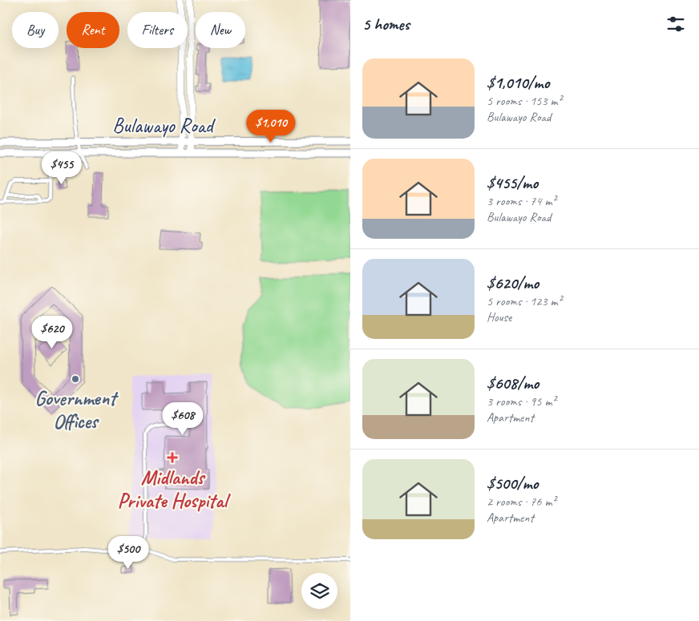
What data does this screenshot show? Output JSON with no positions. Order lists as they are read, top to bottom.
{
  "streets": {
    "street": ["Bulawayo Road"]
  },
  "places": {
    "other": ["Government Offices"],
    "health": ["Midlands Private Hospital"]
  },
  "page": {
    "heading": "5 homes",
    "chip": [
      "Buy",
      "Rent",
      "Filters",
      "New"
    ],
    "list": [
      {
        "name": "$1,010/mo",
        "note": "5 rooms · 153 m² · Bulawayo Road"
      },
      {
        "name": "$455/mo",
        "note": "3 rooms · 74 m² · Bulawayo Road"
      },
      {
        "name": "$620/mo",
        "note": "5 rooms · 123 m² · House"
      },
      {
        "name": "$608/mo",
        "note": "3 rooms · 95 m² · Apartment"
      },
      {
        "name": "$500/mo",
        "note": "2 rooms · 76 m² · Apartment"
      }
    ],
    "price": [
      "$1,010",
      "$455",
      "$620",
      "$608",
      "$500"
    ]
  }
}
